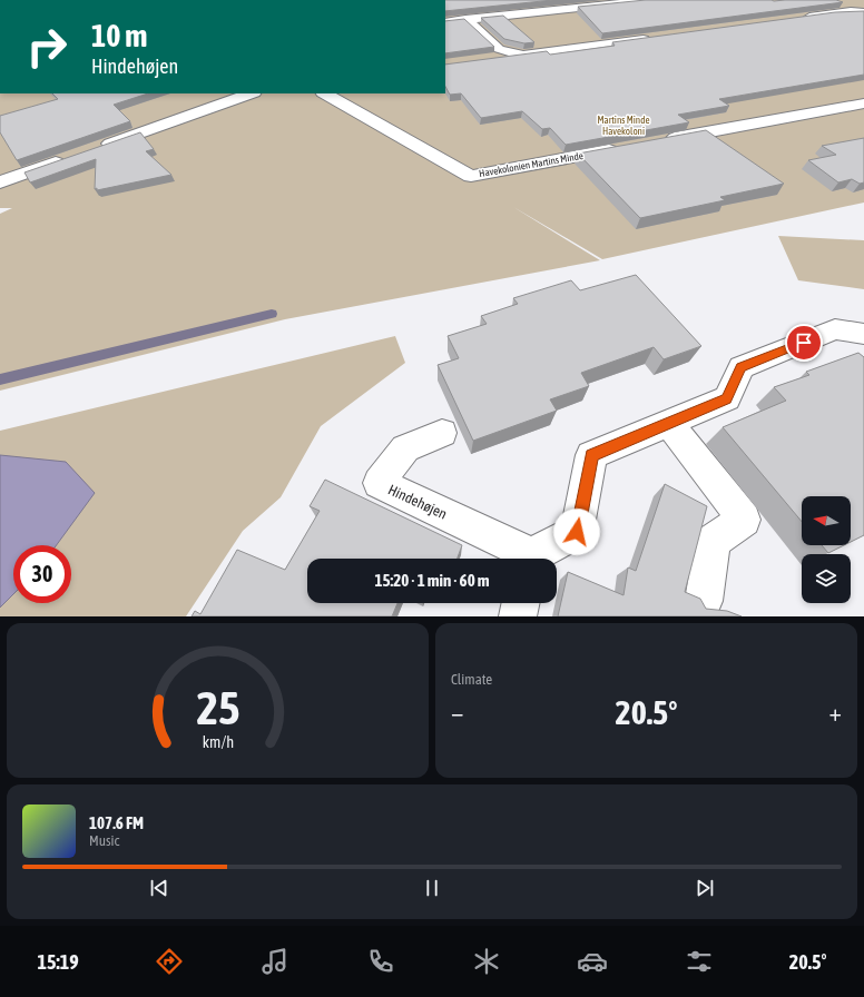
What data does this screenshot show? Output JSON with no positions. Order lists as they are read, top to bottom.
{
  "streets": {
    "street": ["Havekolonien Martins Minde", "Hindehøjen"]
  },
  "parks": ["Martins Minde Havekoloni"],
  "north": "left",
  "page": {
    "turn": ["10 m", "Hindehøjen"],
    "limit": "30",
    "trip": "15:20 · 1 min · 60 m",
    "tile": "Climate",
    "heat": ["−", "20.5°", "+"],
    "song": ["107.6 FM", "Music"],
    "tabs": ["15:19", "20.5°"],
    "gauge": ["25", "km/h"]
  }
}
